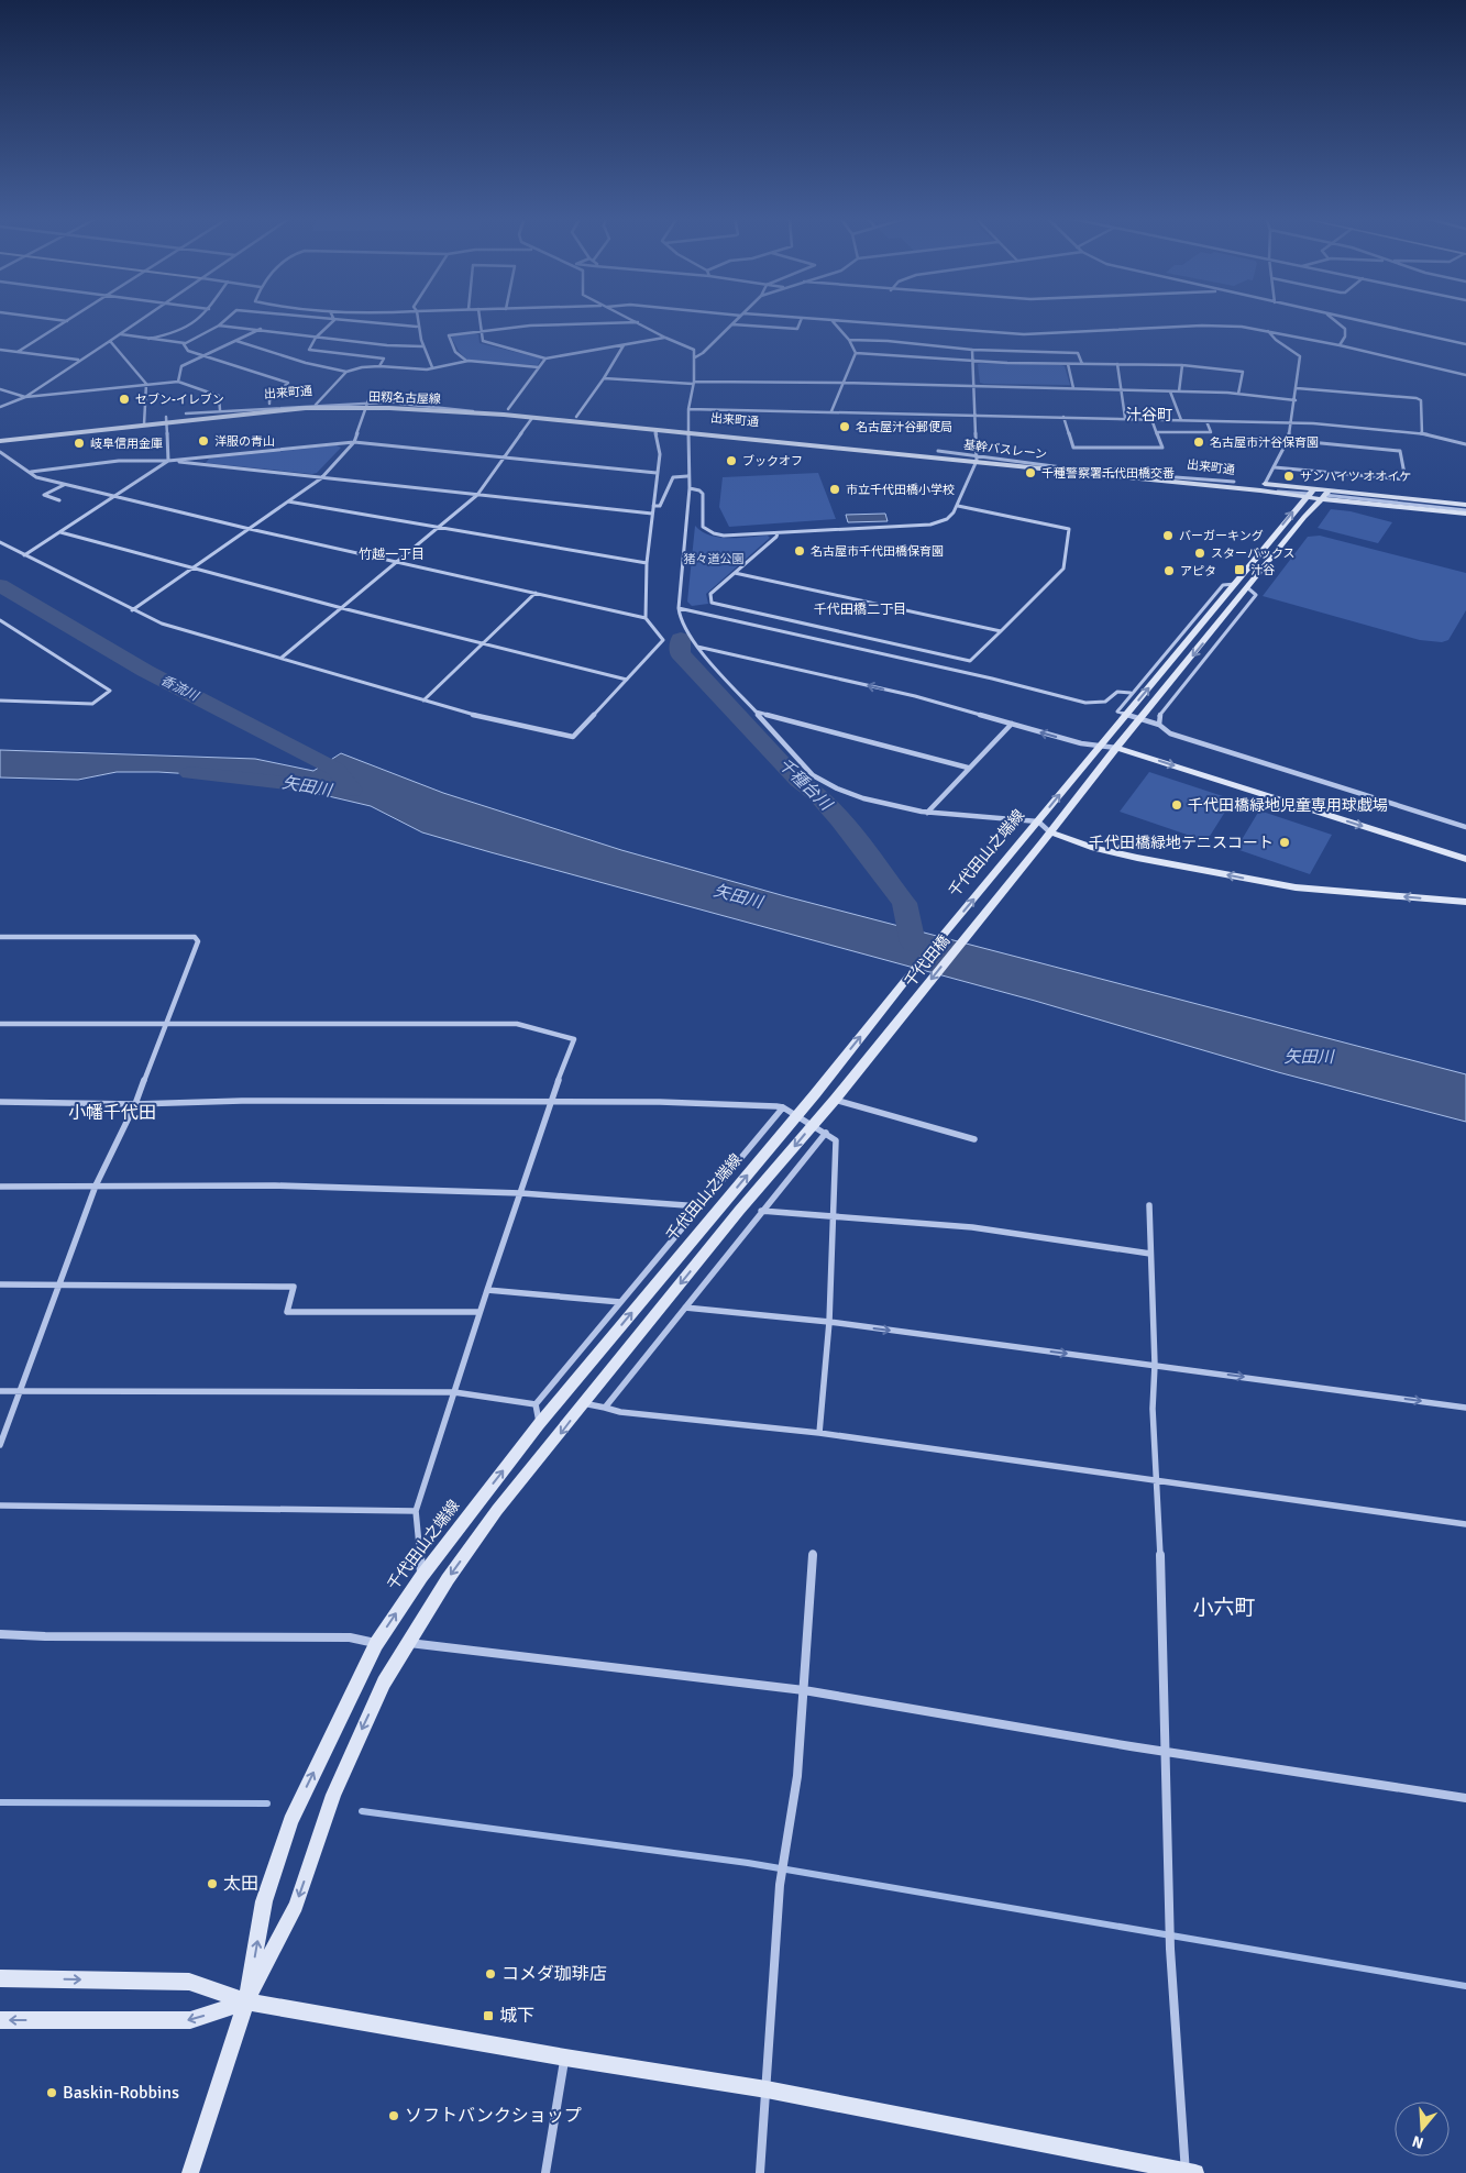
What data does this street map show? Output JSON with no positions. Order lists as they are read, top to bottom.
{
  "streets": {
    "street": [
      "出来町通",
      "田籾名古屋線",
      "千代田山之端線",
      "千代田橋"
    ]
  },
  "crossings": [
    ["出来町通", "田籾名古屋線"],
    ["出来町通", "千代田山之端線"],
    ["千代田山之端線", "千代田橋"]
  ],
  "one_way": ["千代田橋"],
  "districts": [
    "汁谷町",
    "竹越一丁目",
    "千代田橋二丁目",
    "小幡千代田",
    "小六町"
  ],
  "water": ["香流川", "千種台川", "矢田川"],
  "parks": ["猪々道公園"],
  "places": {
    "other": [
      "セブン-イレブン",
      "名古屋汁谷郵便局",
      "洋服の青山",
      "名古屋市汁谷保育園",
      "岐阜信用金庫",
      "ブックオフ",
      "千種警察署千代田橋交番",
      "サンハイツ オオイケ",
      "市立千代田橋小学校",
      "バーガーキング",
      "名古屋市千代田橋保育園",
      "スターバックス",
      "アピタ",
      "千代田橋緑地児童専用球戯場",
      "千代田橋緑地テニスコート",
      "太田",
      "コメダ珈琲店",
      "Baskin-Robbins",
      "ソフトバンクショップ"
    ],
    "transit": ["汁谷", "城下"]
  },
  "north": "bottom"
}
